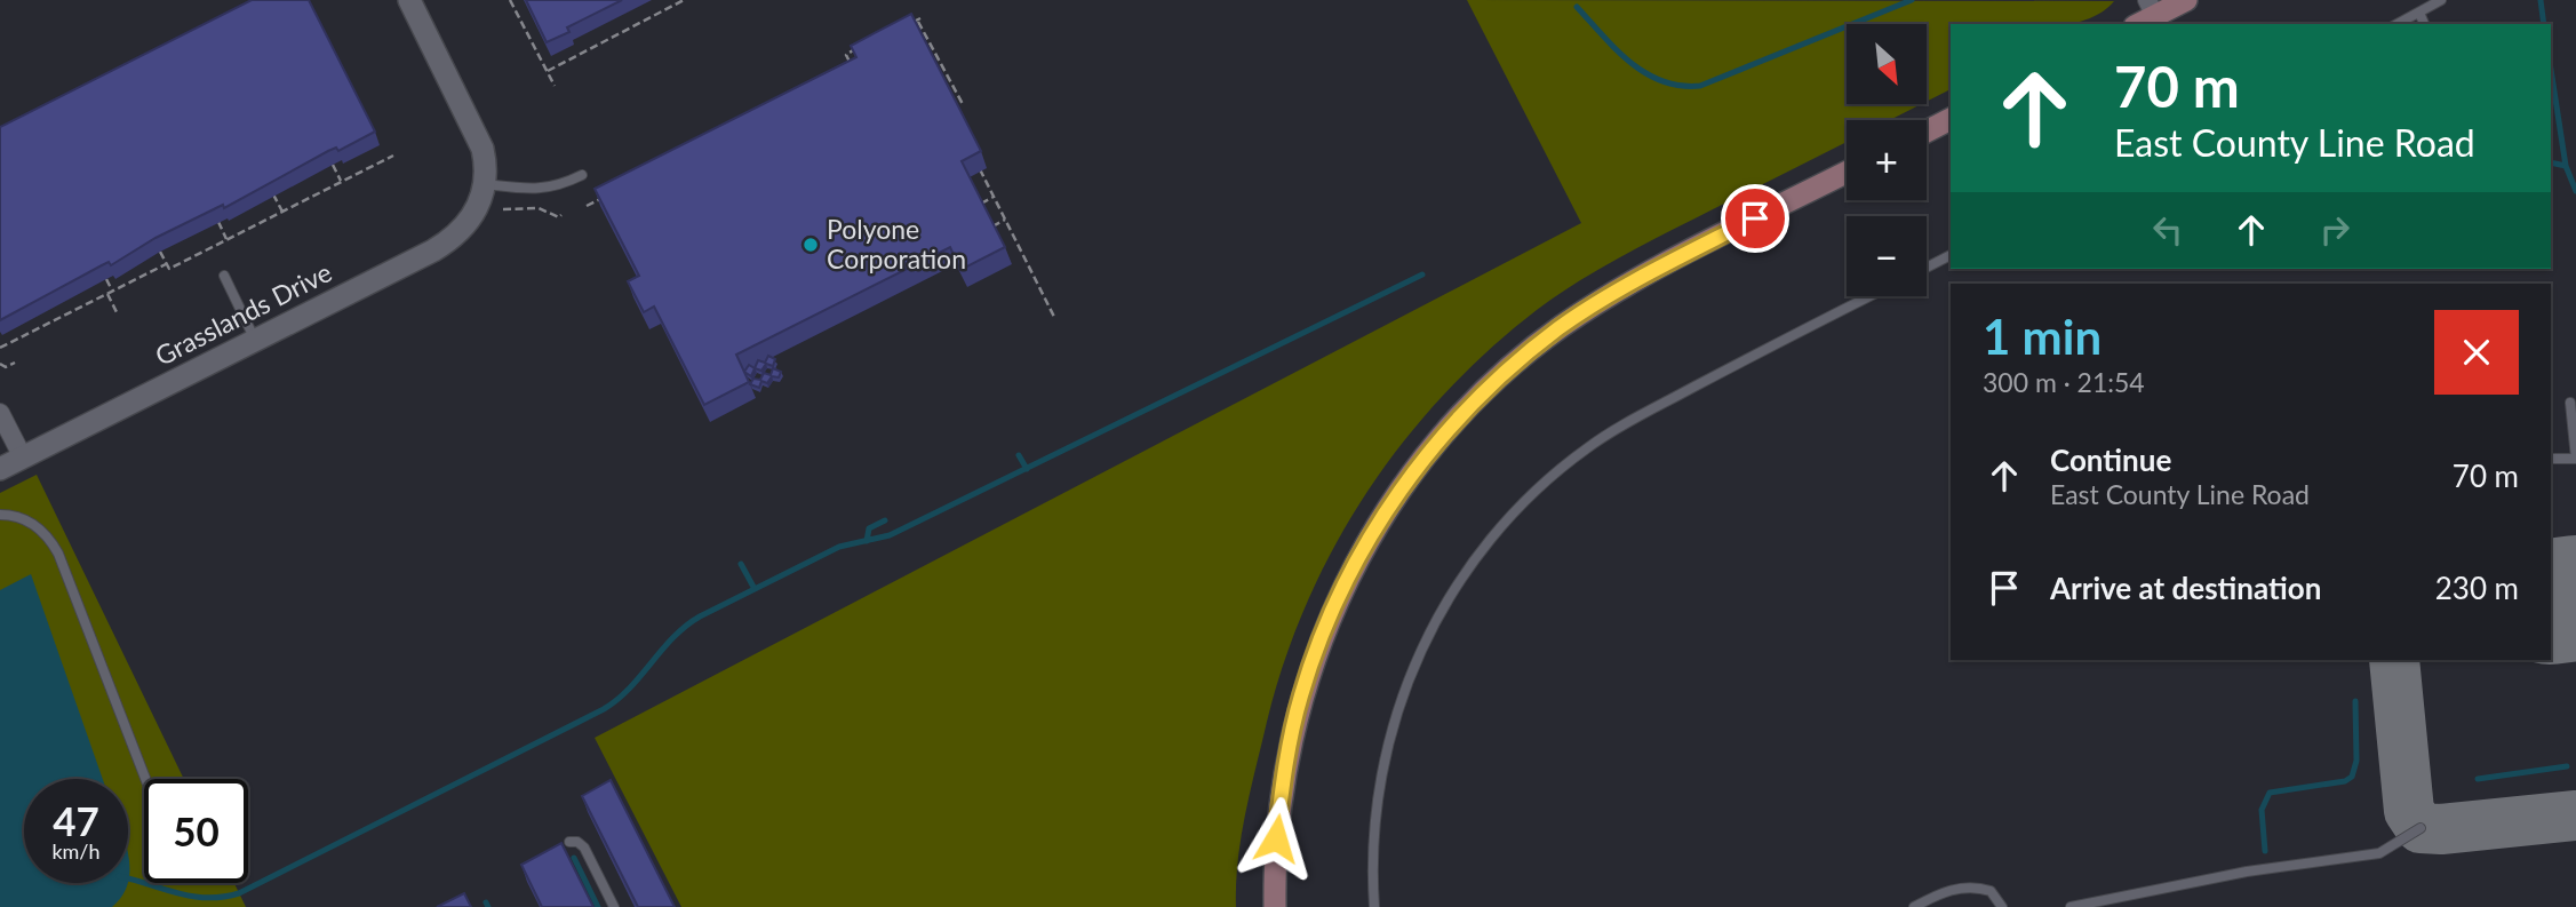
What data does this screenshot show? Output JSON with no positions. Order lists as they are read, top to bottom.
{
  "streets": {
    "street": ["Grasslands Drive"]
  },
  "places": ["Polyone Corporation"],
  "north": "bottom right",
  "page": {
    "map_buttons": ["+", "−"],
    "turn": ["70 m", "East County Line Road"],
    "heading": ["1 min", "300 m · 21:54"],
    "list": [
      {
        "name": "Continue",
        "note": "East County Line Road",
        "value": "70 m"
      },
      {
        "name": "Arrive at destination",
        "value": "230 m"
      }
    ],
    "speed": "47 km/h",
    "limit": "50"
  }
}
